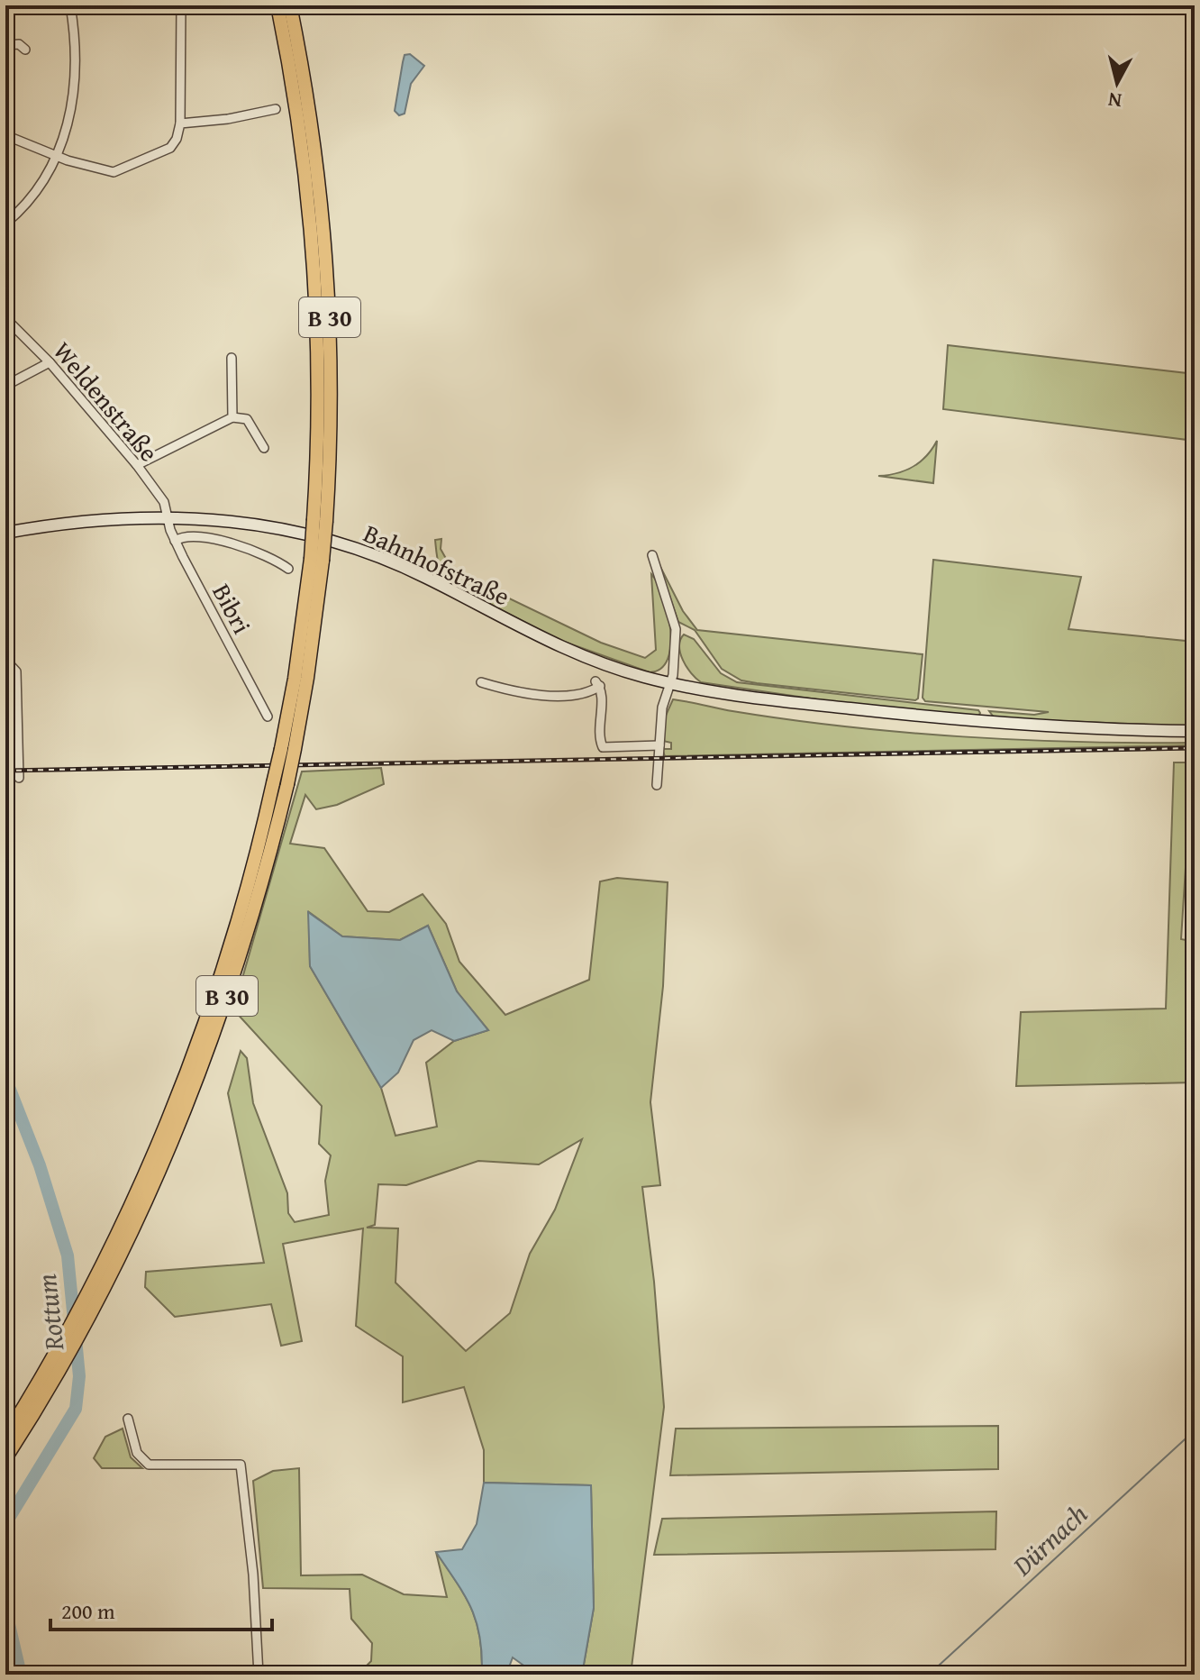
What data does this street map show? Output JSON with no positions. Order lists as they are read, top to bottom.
{
  "streets": {
    "highway": ["B 30"],
    "main road": ["Bahnhofstraße"],
    "street": ["Weldenstraße", "Bibri"]
  },
  "crossings": [
    ["Weldenstraße", "Bahnhofstraße"],
    ["Weldenstraße", "Bibri"],
    ["Bahnhofstraße", "Bibri"]
  ],
  "water": ["Rottum", "Dürnach"],
  "scale_bar": "200 m",
  "north": "bottom"
}
